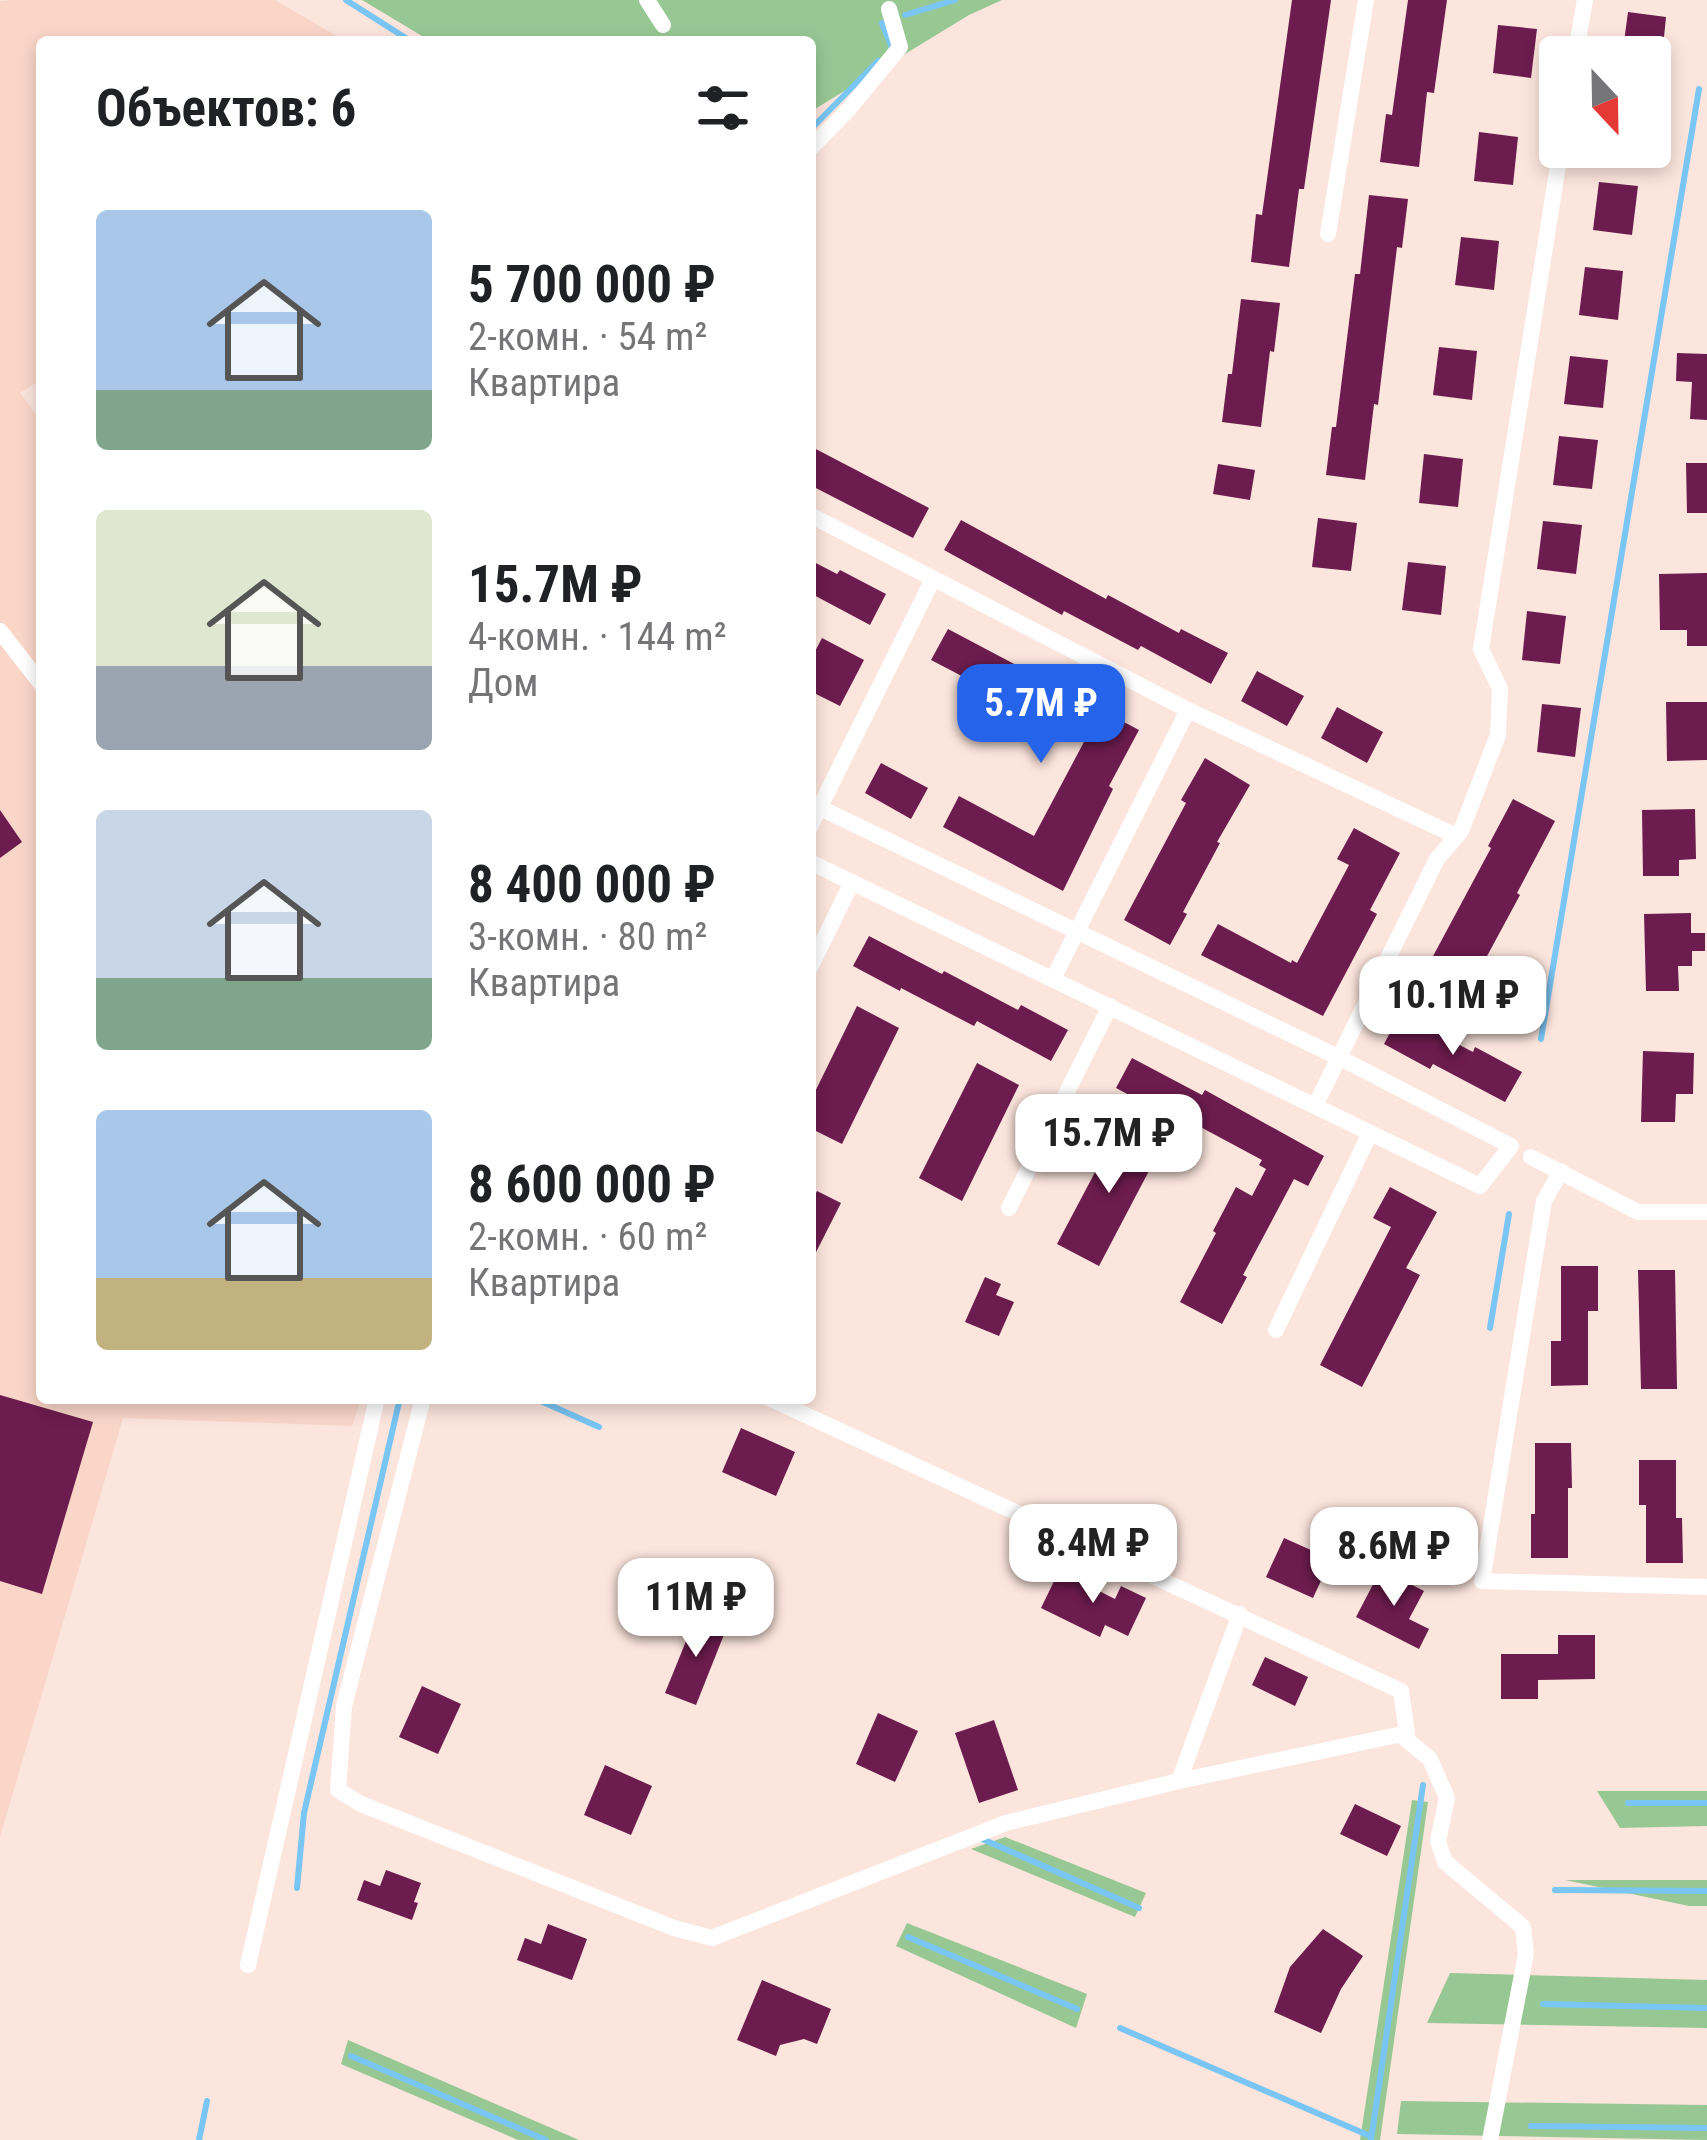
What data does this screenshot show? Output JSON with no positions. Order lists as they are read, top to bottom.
{
  "north": "bottom",
  "page": {
    "heading": "Объектов: 6",
    "list": [
      {
        "name": "5 700 000 ₽",
        "note": "2-комн. · 54 m² · Квартира"
      },
      {
        "name": "15.7M ₽",
        "note": "4-комн. · 144 m² · Дом"
      },
      {
        "name": "8 400 000 ₽",
        "note": "3-комн. · 80 m² · Квартира"
      },
      {
        "name": "8 600 000 ₽",
        "note": "2-комн. · 60 m² · Квартира"
      }
    ],
    "price": [
      "5.7M ₽",
      "10.1M ₽",
      "15.7M ₽",
      "8.4M ₽",
      "8.6M ₽",
      "11M ₽"
    ]
  }
}
